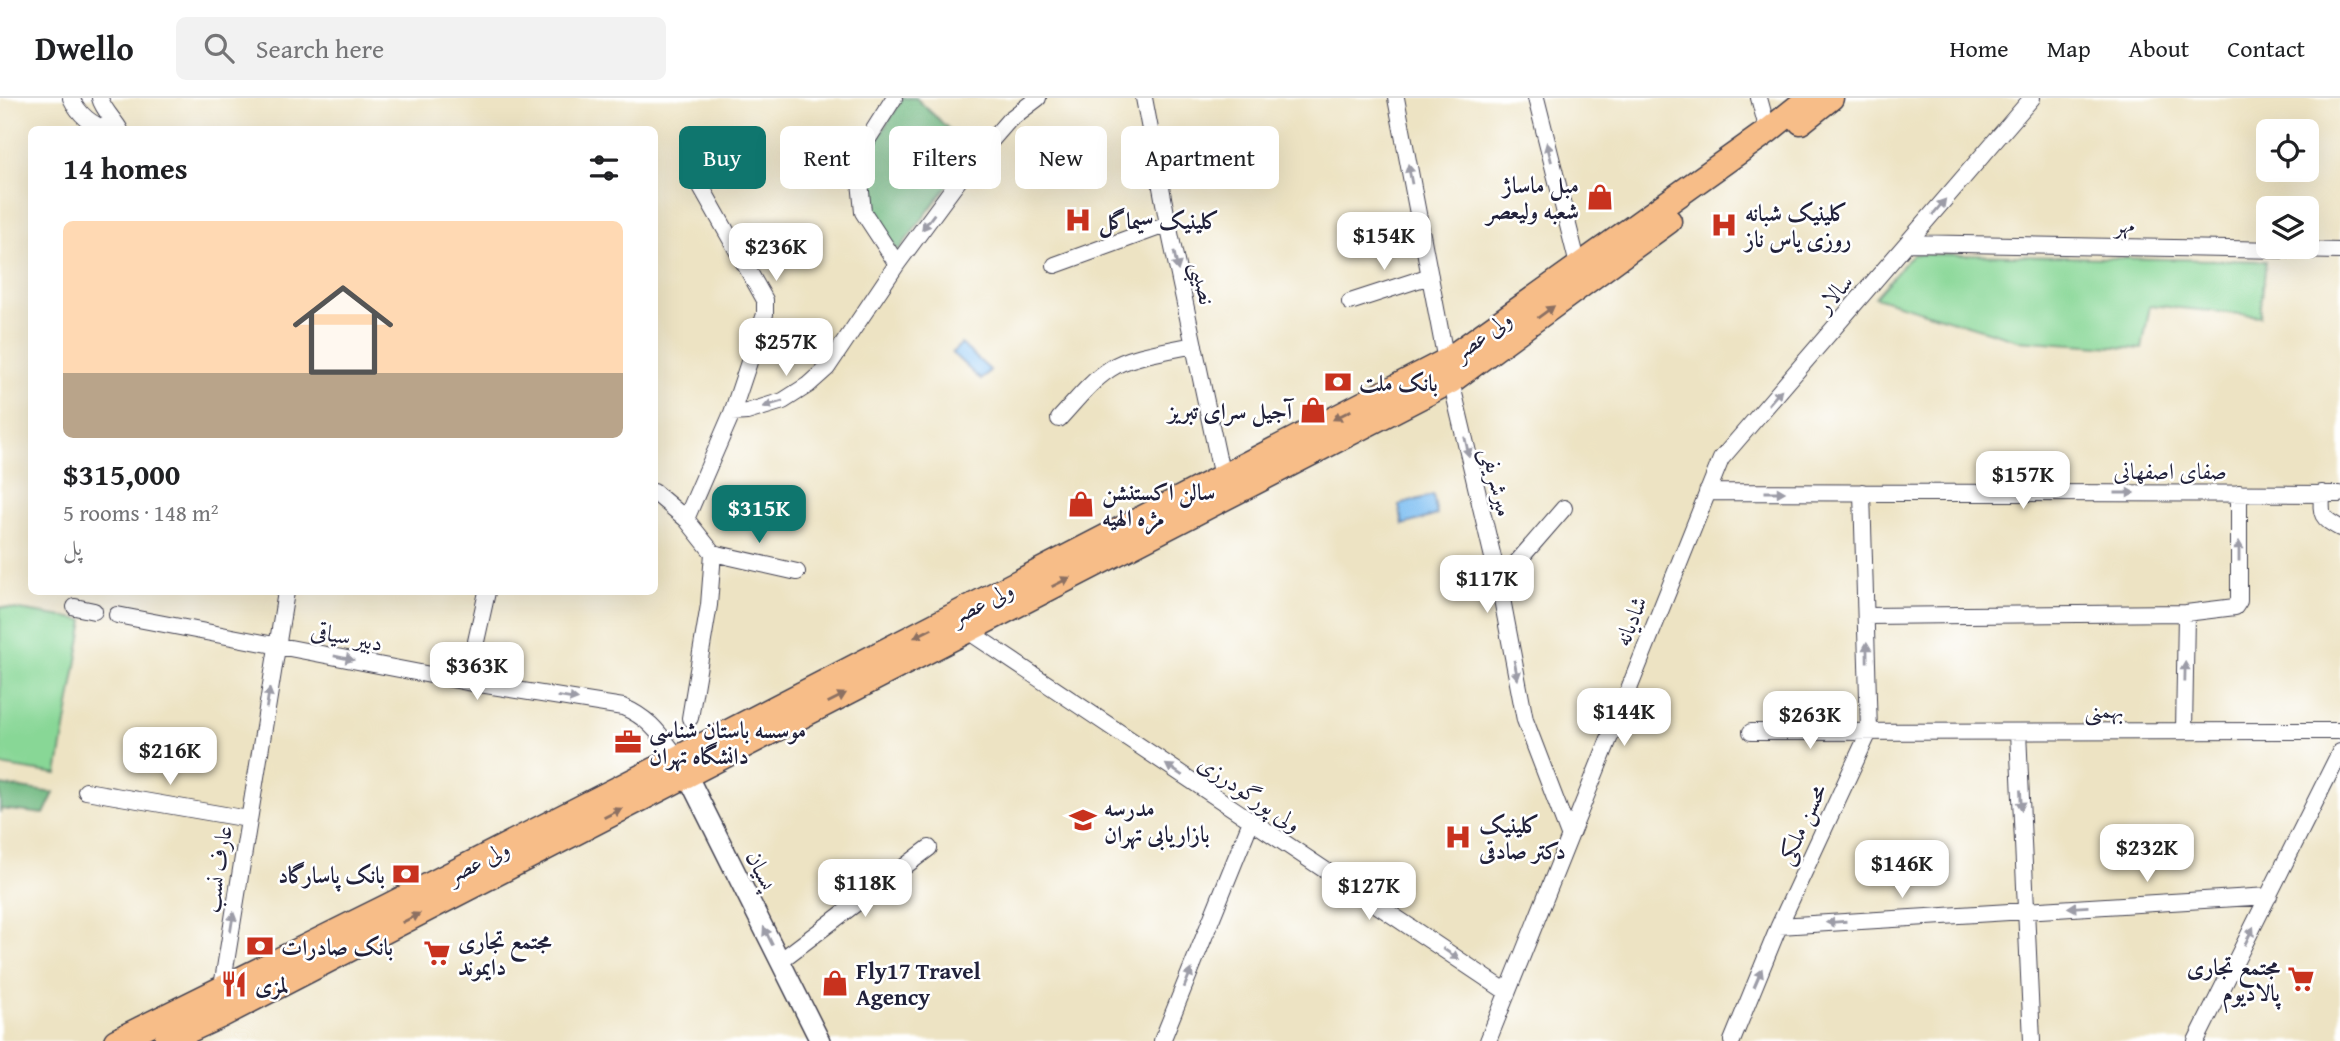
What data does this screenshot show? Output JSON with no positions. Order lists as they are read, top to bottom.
{
  "streets": {
    "main road": ["ولی عصر"],
    "street": [
      "مهر",
      "نصیبی",
      "سالار",
      "صفای اصفهانی",
      "میرشریفی",
      "شادیانه",
      "دبیر سیاقی",
      "بهمنی",
      "ولی پورگودرزی",
      "محسن ملکی",
      "عارف نسب",
      "پسیان"
    ]
  },
  "crossings": [
    ["مهر", "سالار"],
    ["نصیبی", "ولی عصر"],
    ["سالار", "صفای اصفهانی"],
    ["سالار", "شادیانه"],
    ["ولی عصر", "میرشریفی"],
    ["ولی عصر", "دبیر سیاقی"],
    ["ولی عصر", "ولی پورگودرزی"],
    ["ولی عصر", "عارف نسب"],
    ["ولی عصر", "پسیان"],
    ["صفای اصفهانی", "شادیانه"],
    ["صفای اصفهانی", "محسن ملکی"],
    ["میرشریفی", "شادیانه"],
    ["شادیانه", "ولی پورگودرزی"],
    ["دبیر سیاقی", "عارف نسب"],
    ["دبیر سیاقی", "پسیان"],
    ["بهمنی", "محسن ملکی"]
  ],
  "one_way": [
    "سالار",
    "دبیر سیاقی",
    "محسن ملکی",
    "عارف نسب",
    "پسیان"
  ],
  "places": {
    "shop": [
      "مبل ماساژ شعبه ولیعصر",
      "آجیل سرای تبریز",
      "سالن اکستنشن مژه الهیه",
      "Fly17 Travel Agency"
    ],
    "hospital": ["کلینیک سیماگل", "کلینیک شبانه روزی یاس ناز", "کلینیک دکتر صادقی"],
    "bank": ["بانک ملت", "بانک پاسارگاد", "بانک صادرات"],
    "office": ["موسسه باستان شناسی دانشگاه تهران"],
    "school or university": ["مدرسه بازاریابی تهران"],
    "supermarket": ["مجتمع تجاری دایموند", "مجتمع تجاری پالادیوم"],
    "restaurant": ["لمزی"]
  },
  "page": {
    "header": "Dwello",
    "search": "Search here",
    "nav": [
      "Home",
      "Map",
      "About",
      "Contact"
    ],
    "chip": [
      "Buy",
      "Rent",
      "Filters",
      "New",
      "Apartment"
    ],
    "heading": "14 homes",
    "list": [
      {
        "name": "$315,000",
        "note": "5 rooms · 148 m² · پل"
      }
    ],
    "price": [
      "$154K",
      "$236K",
      "$257K",
      "$157K",
      "$315K",
      "$117K",
      "$363K",
      "$144K",
      "$263K",
      "$216K",
      "$232K",
      "$146K",
      "$118K",
      "$127K"
    ]
  }
}
